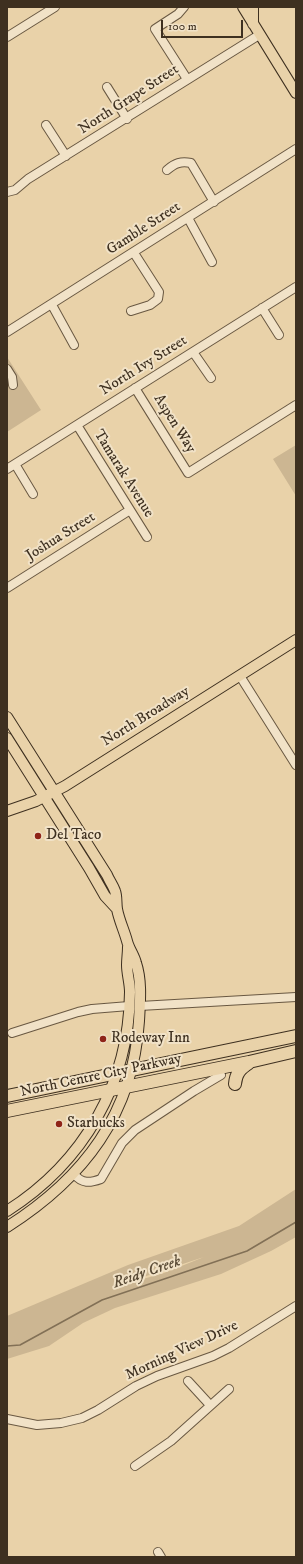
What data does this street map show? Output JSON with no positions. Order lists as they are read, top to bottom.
{
  "streets": {
    "highway": ["North Centre City Parkway"],
    "main road": ["North Broadway"],
    "street": [
      "North Grape Street",
      "Gamble Street",
      "North Ivy Street",
      "Aspen Way",
      "Tamarak Avenue",
      "Joshua Street",
      "Morning View Drive"
    ]
  },
  "crossings": [
    ["North Ivy Street", "Aspen Way"],
    ["North Ivy Street", "Tamarak Avenue"],
    ["Tamarak Avenue", "Joshua Street"]
  ],
  "water": ["Reidy Creek"],
  "places": ["Del Taco", "Rodeway Inn", "Starbucks"],
  "scale_bar": "100 m"
}
